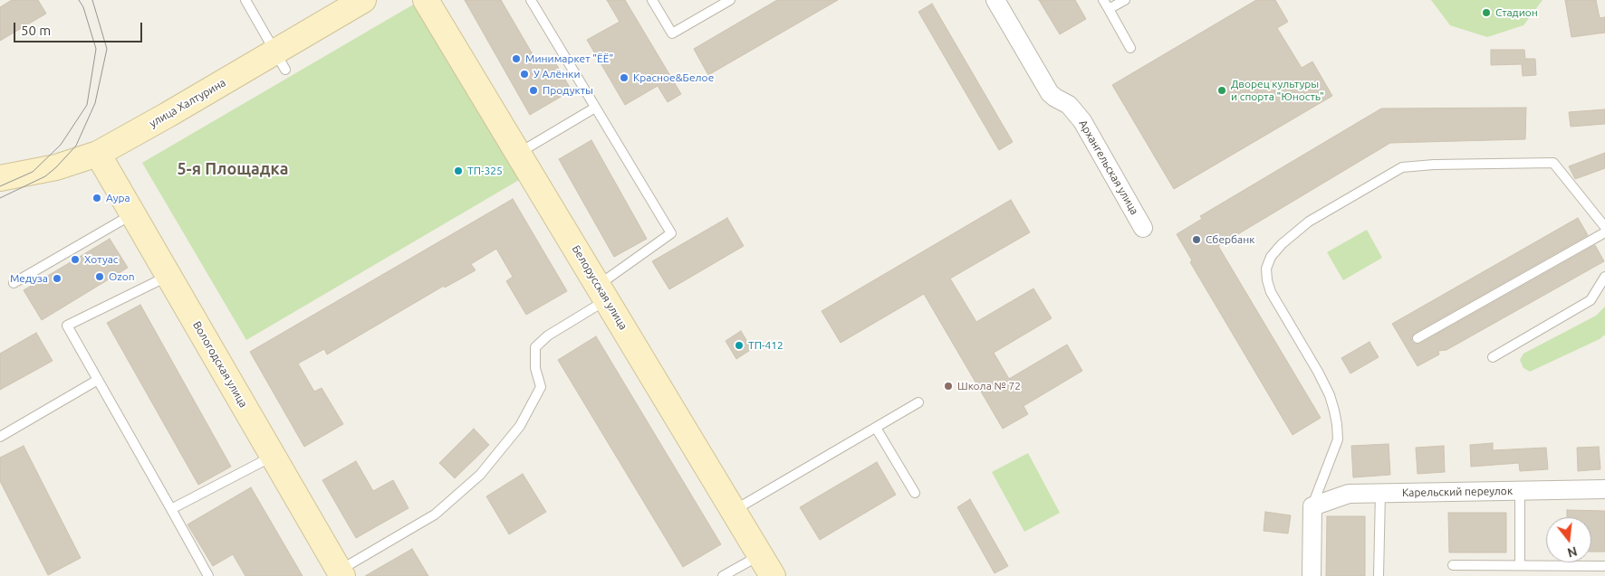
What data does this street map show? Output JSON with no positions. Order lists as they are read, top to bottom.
{
  "streets": {
    "street": [
      "улица Халтурина",
      "Архангельская улица",
      "Белорусская улица",
      "Вологодская улица",
      "Карельский переулок"
    ]
  },
  "crossings": [
    ["улица Халтурина", "Вологодская улица"]
  ],
  "districts": ["5-я Площадка"],
  "places": [
    "Стадион",
    "Минимаркет \"ЁЁ\"",
    "У Алёнки",
    "Красное&Белое",
    "Продукты",
    "Дворец культуры и спорта \"Юность\"",
    "ТП-325",
    "Аура",
    "Сбербанк",
    "Хотуас",
    "Ozon",
    "Медуза",
    "ТП-412",
    "Школа № 72"
  ],
  "scale_bar": "50 m",
  "north": "bottom"
}
